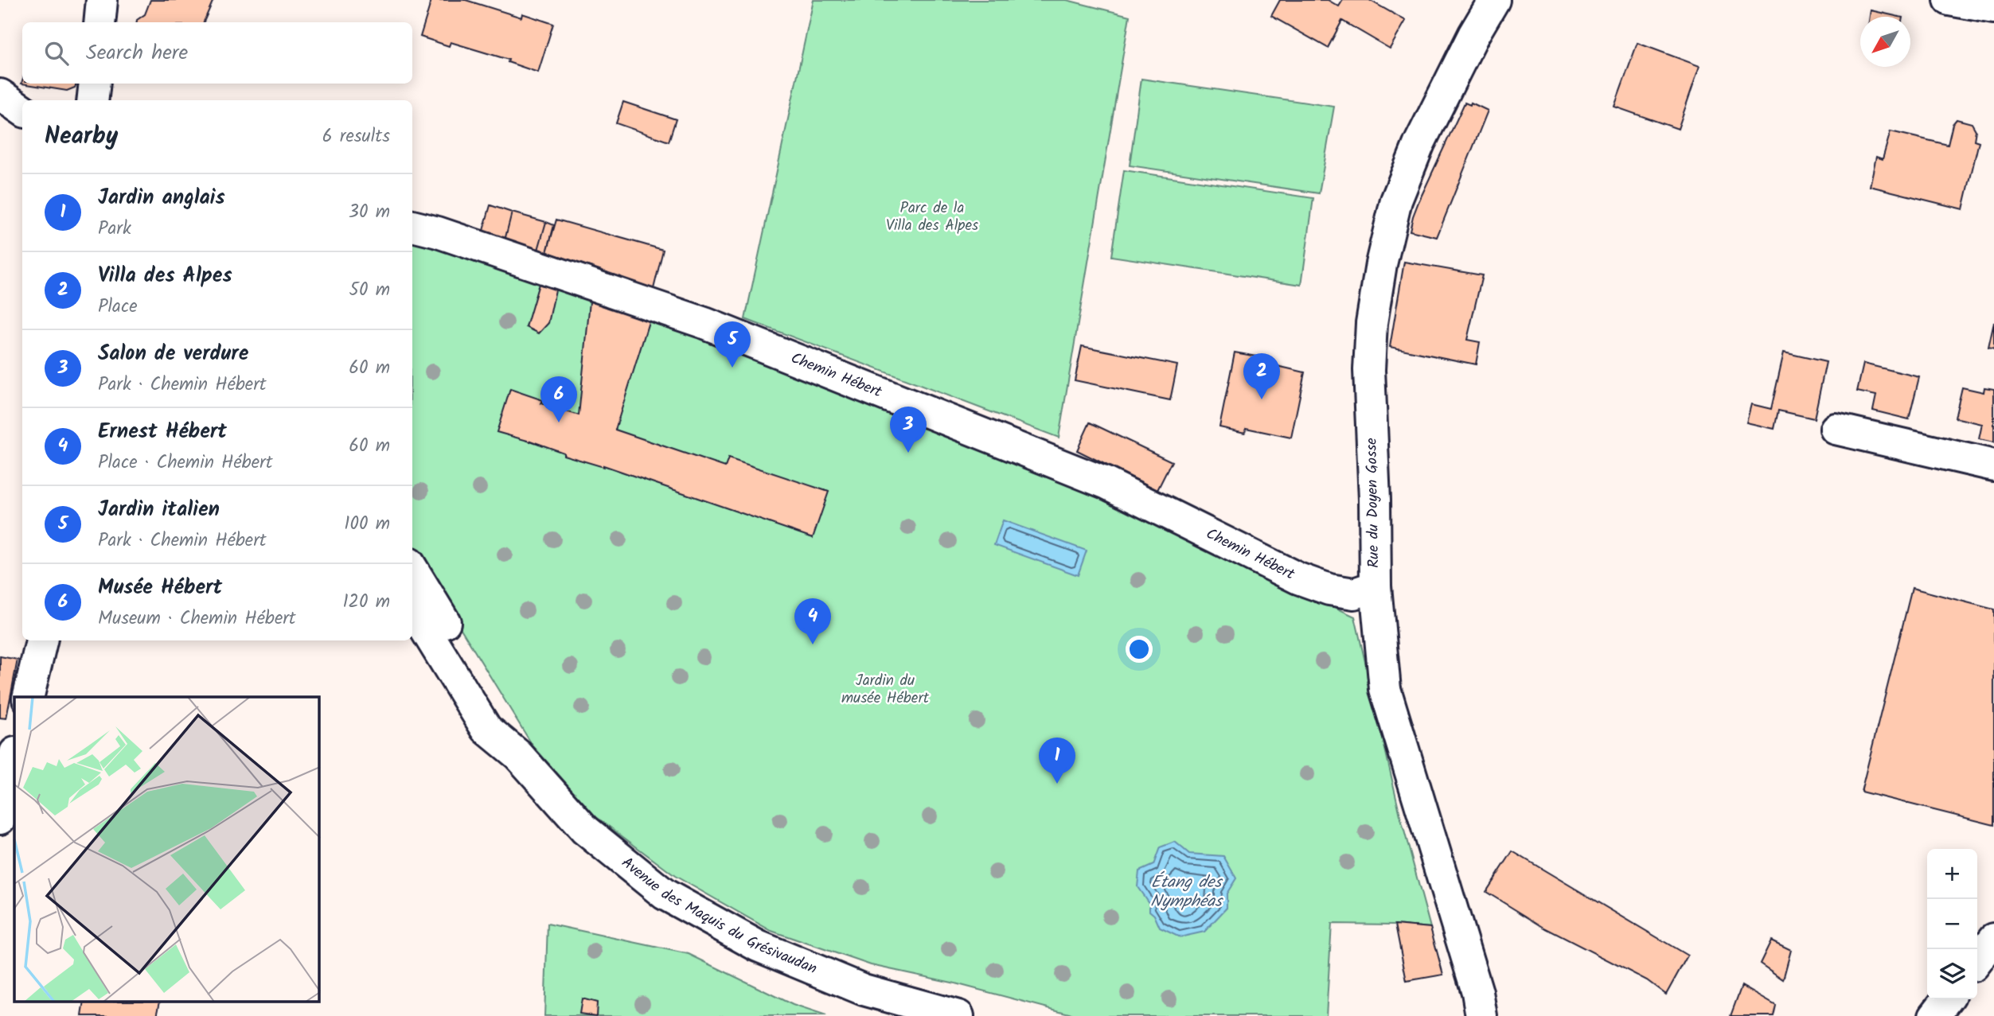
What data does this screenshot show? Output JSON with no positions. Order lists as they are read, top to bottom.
{
  "streets": {
    "street": ["Chemin Hébert", "Rue du Doyen Gosse", "Avenue des Maquis du Grésivaudan"]
  },
  "crossings": [
    ["Chemin Hébert", "Rue du Doyen Gosse"]
  ],
  "water": ["Étang des Nymphéas"],
  "parks": ["Parc de la Villa des Alpes", "Jardin du musée Hébert"],
  "north": "bottom left",
  "page": {
    "search": "Search here",
    "heading": ["Nearby", "6 results"],
    "list": [
      {
        "mark": "1",
        "name": "Jardin anglais",
        "note": "Park",
        "value": "30 m"
      },
      {
        "mark": "2",
        "name": "Villa des Alpes",
        "note": "Place",
        "value": "50 m"
      },
      {
        "mark": "3",
        "name": "Salon de verdure",
        "note": "Park · Chemin Hébert",
        "value": "60 m"
      },
      {
        "mark": "4",
        "name": "Ernest Hébert",
        "note": "Place · Chemin Hébert",
        "value": "60 m"
      },
      {
        "mark": "5",
        "name": "Jardin italien",
        "note": "Park · Chemin Hébert",
        "value": "100 m"
      },
      {
        "mark": "6",
        "name": "Musée Hébert",
        "note": "Museum · Chemin Hébert",
        "value": "120 m"
      }
    ],
    "pins": [
      "5",
      "2",
      "6",
      "3",
      "4",
      "1"
    ],
    "map_buttons": ["+", "−"]
  }
}
